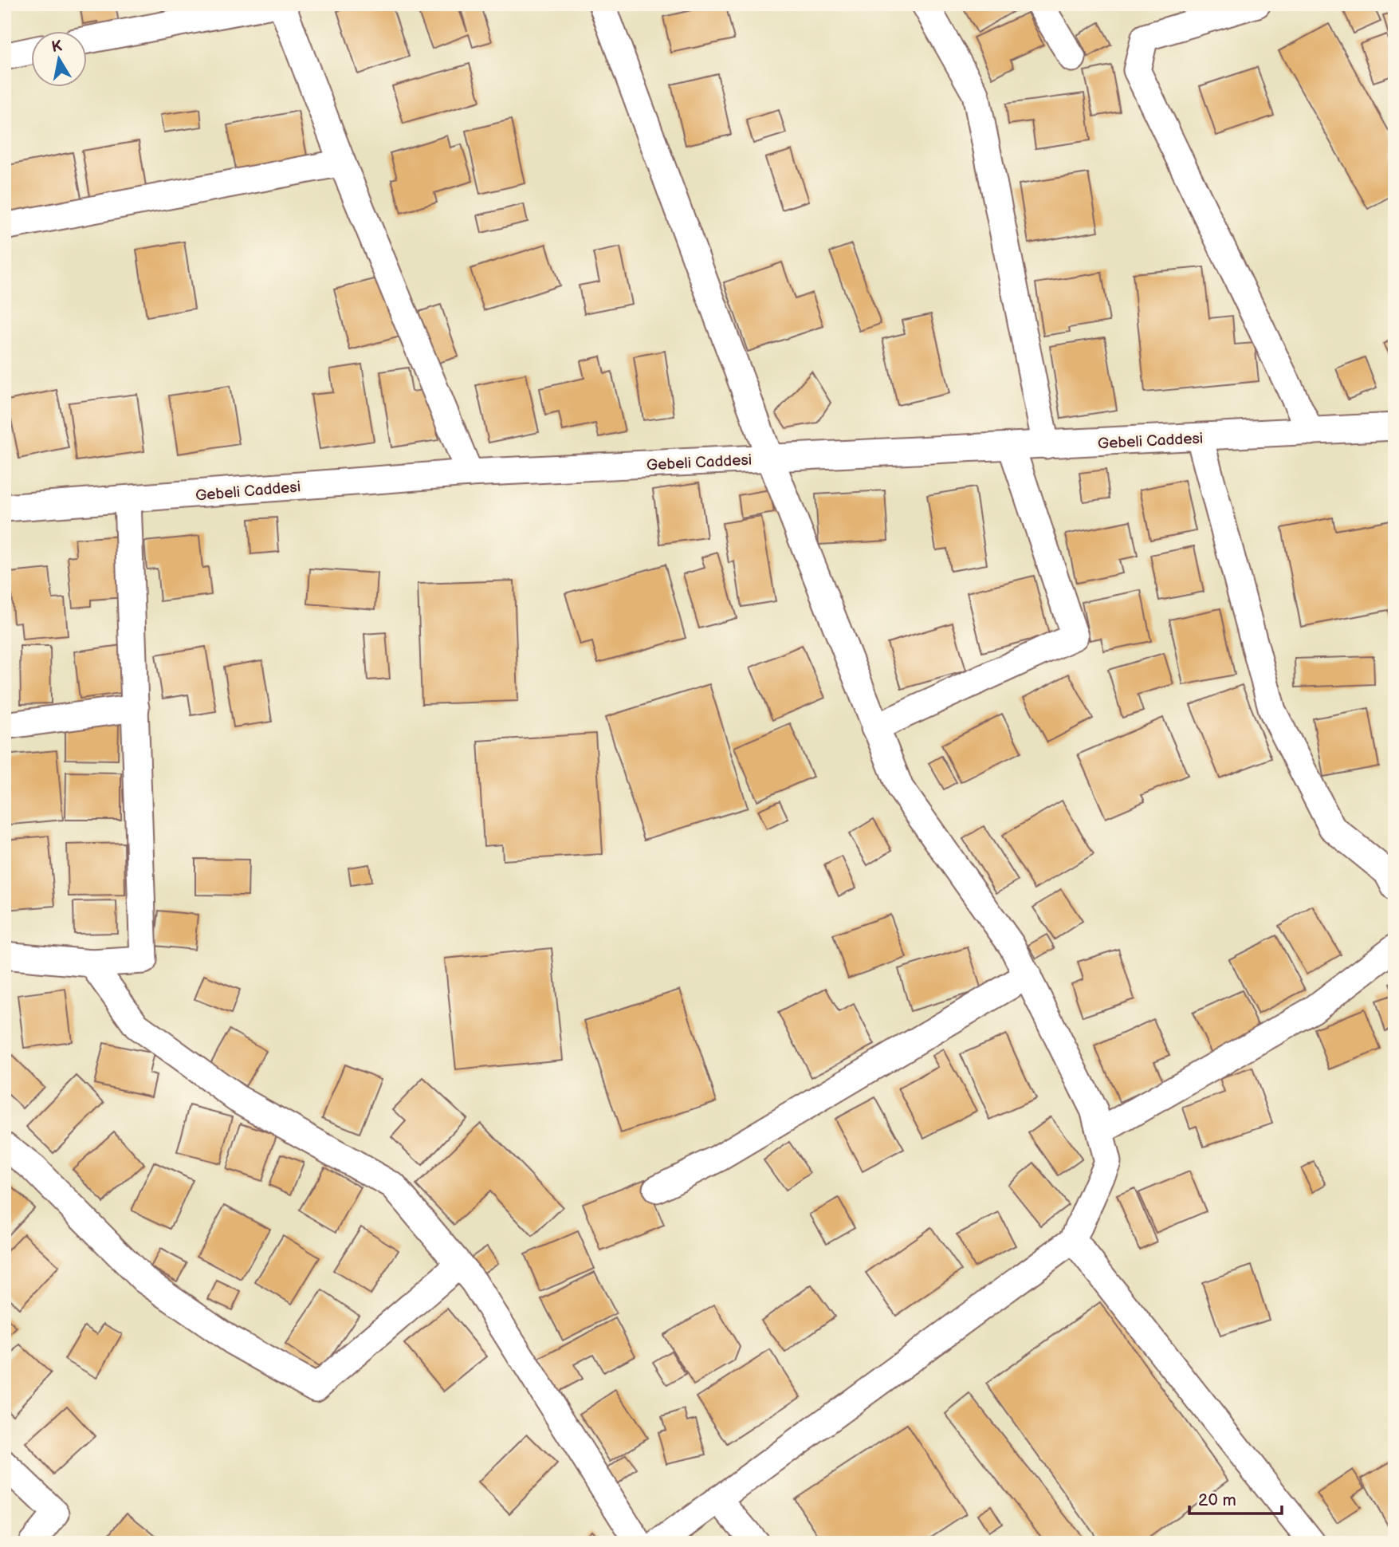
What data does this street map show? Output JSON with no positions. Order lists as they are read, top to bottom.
{
  "streets": {
    "street": ["Gebeli Caddesi"]
  },
  "scale_bar": "20 m",
  "north": "top"
}
